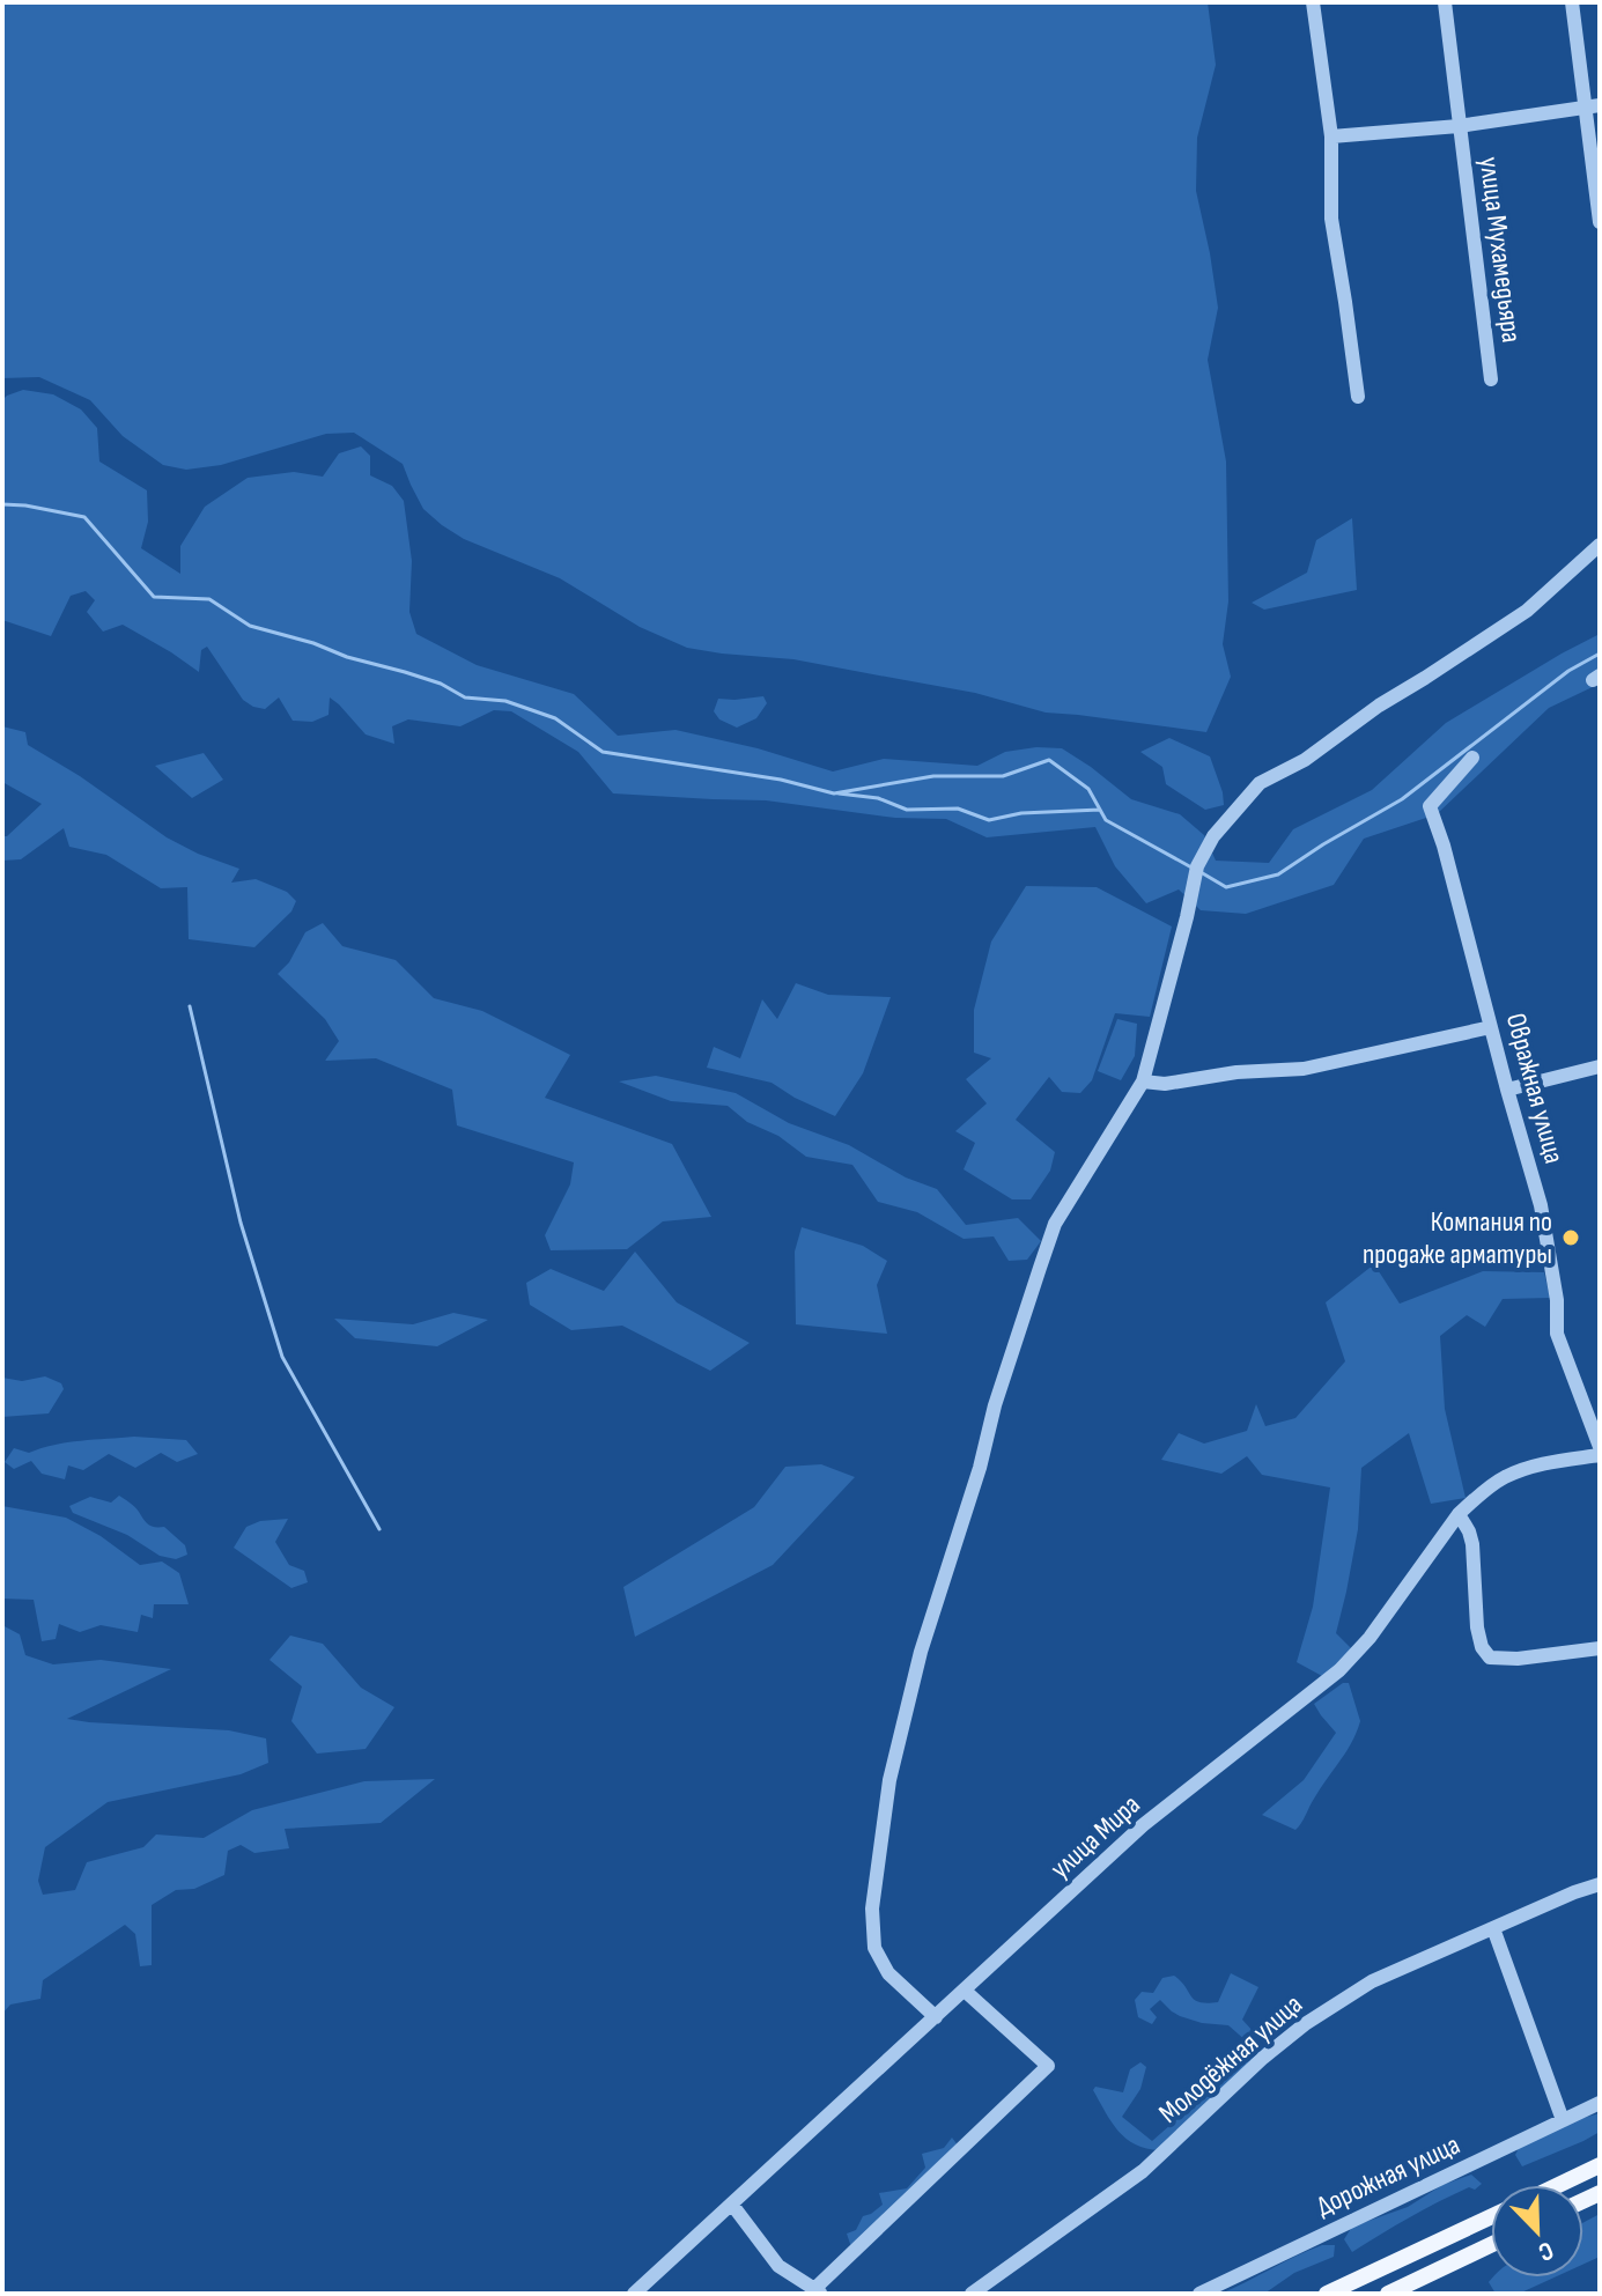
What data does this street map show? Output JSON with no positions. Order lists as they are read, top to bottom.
{
  "streets": {
    "street": [
      "улица Мухамедьяра",
      "Овражная улица",
      "улица Мира",
      "Молодёжная улица",
      "Дорожная улица"
    ]
  },
  "places": ["Компания по продаже арматуры"],
  "north": "bottom right"
}
